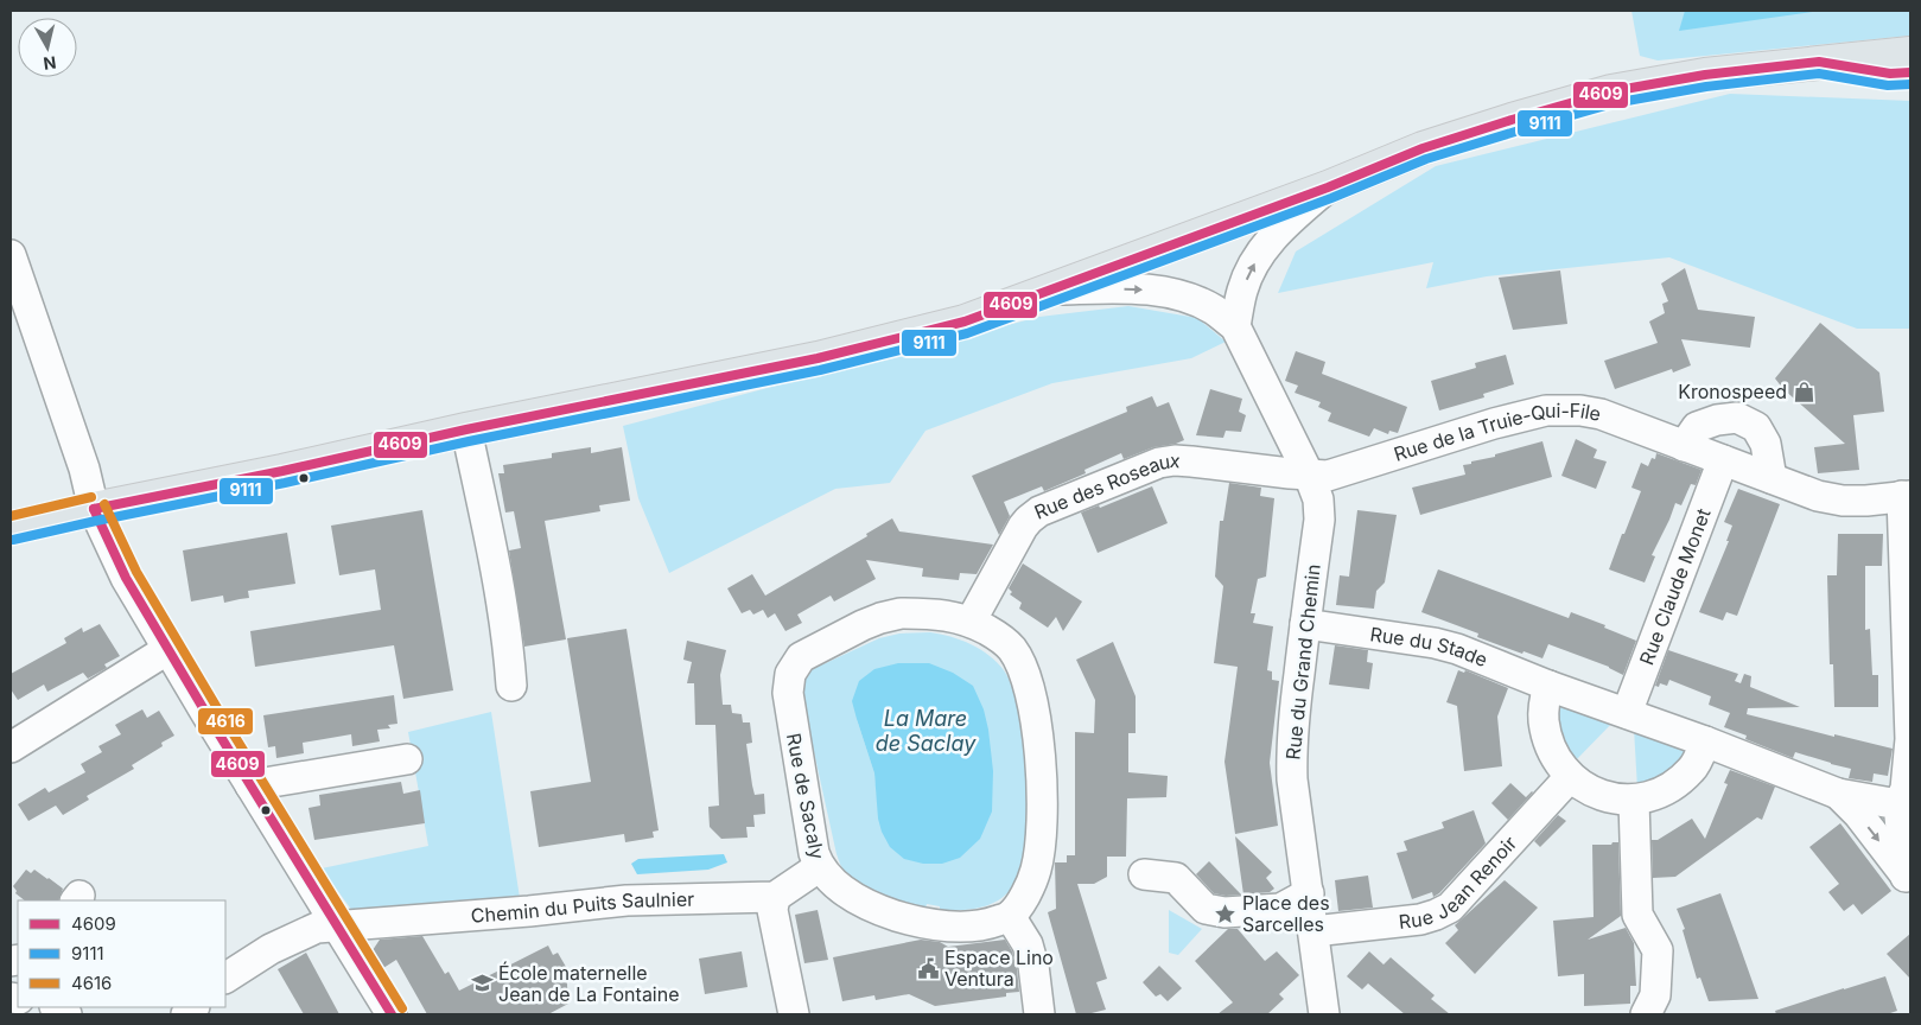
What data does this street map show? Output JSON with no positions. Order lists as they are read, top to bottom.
{
  "streets": {
    "street": [
      "Rue de la Truie-Qui-File",
      "Rue des Roseaux",
      "Rue Claude Monet",
      "Rue du Stade",
      "Rue du Grand Chemin",
      "Rue de Sacaly",
      "Rue Jean Renoir",
      "Chemin du Puits Saulnier"
    ]
  },
  "crossings": [
    ["Rue de la Truie-Qui-File", "Rue des Roseaux"],
    ["Rue de la Truie-Qui-File", "Rue Claude Monet"],
    ["Rue de la Truie-Qui-File", "Rue du Grand Chemin"],
    ["Rue des Roseaux", "Rue du Grand Chemin"],
    ["Rue des Roseaux", "Rue de Sacaly"],
    ["Rue Claude Monet", "Rue du Stade"],
    ["Rue du Stade", "Rue du Grand Chemin"],
    ["Rue du Grand Chemin", "Rue Jean Renoir"]
  ],
  "water": ["La Mare de Saclay"],
  "places": {
    "shop": ["Kronospeed"],
    "place": ["Place des Sarcelles"],
    "public building": ["Espace Lino Ventura"],
    "school or university": ["École maternelle Jean de La Fontaine"]
  },
  "lines": ["transit line 4609", "transit line 9111", "transit line 4616"],
  "legend": ["4609", "9111", "4616"],
  "north": "bottom"
}
